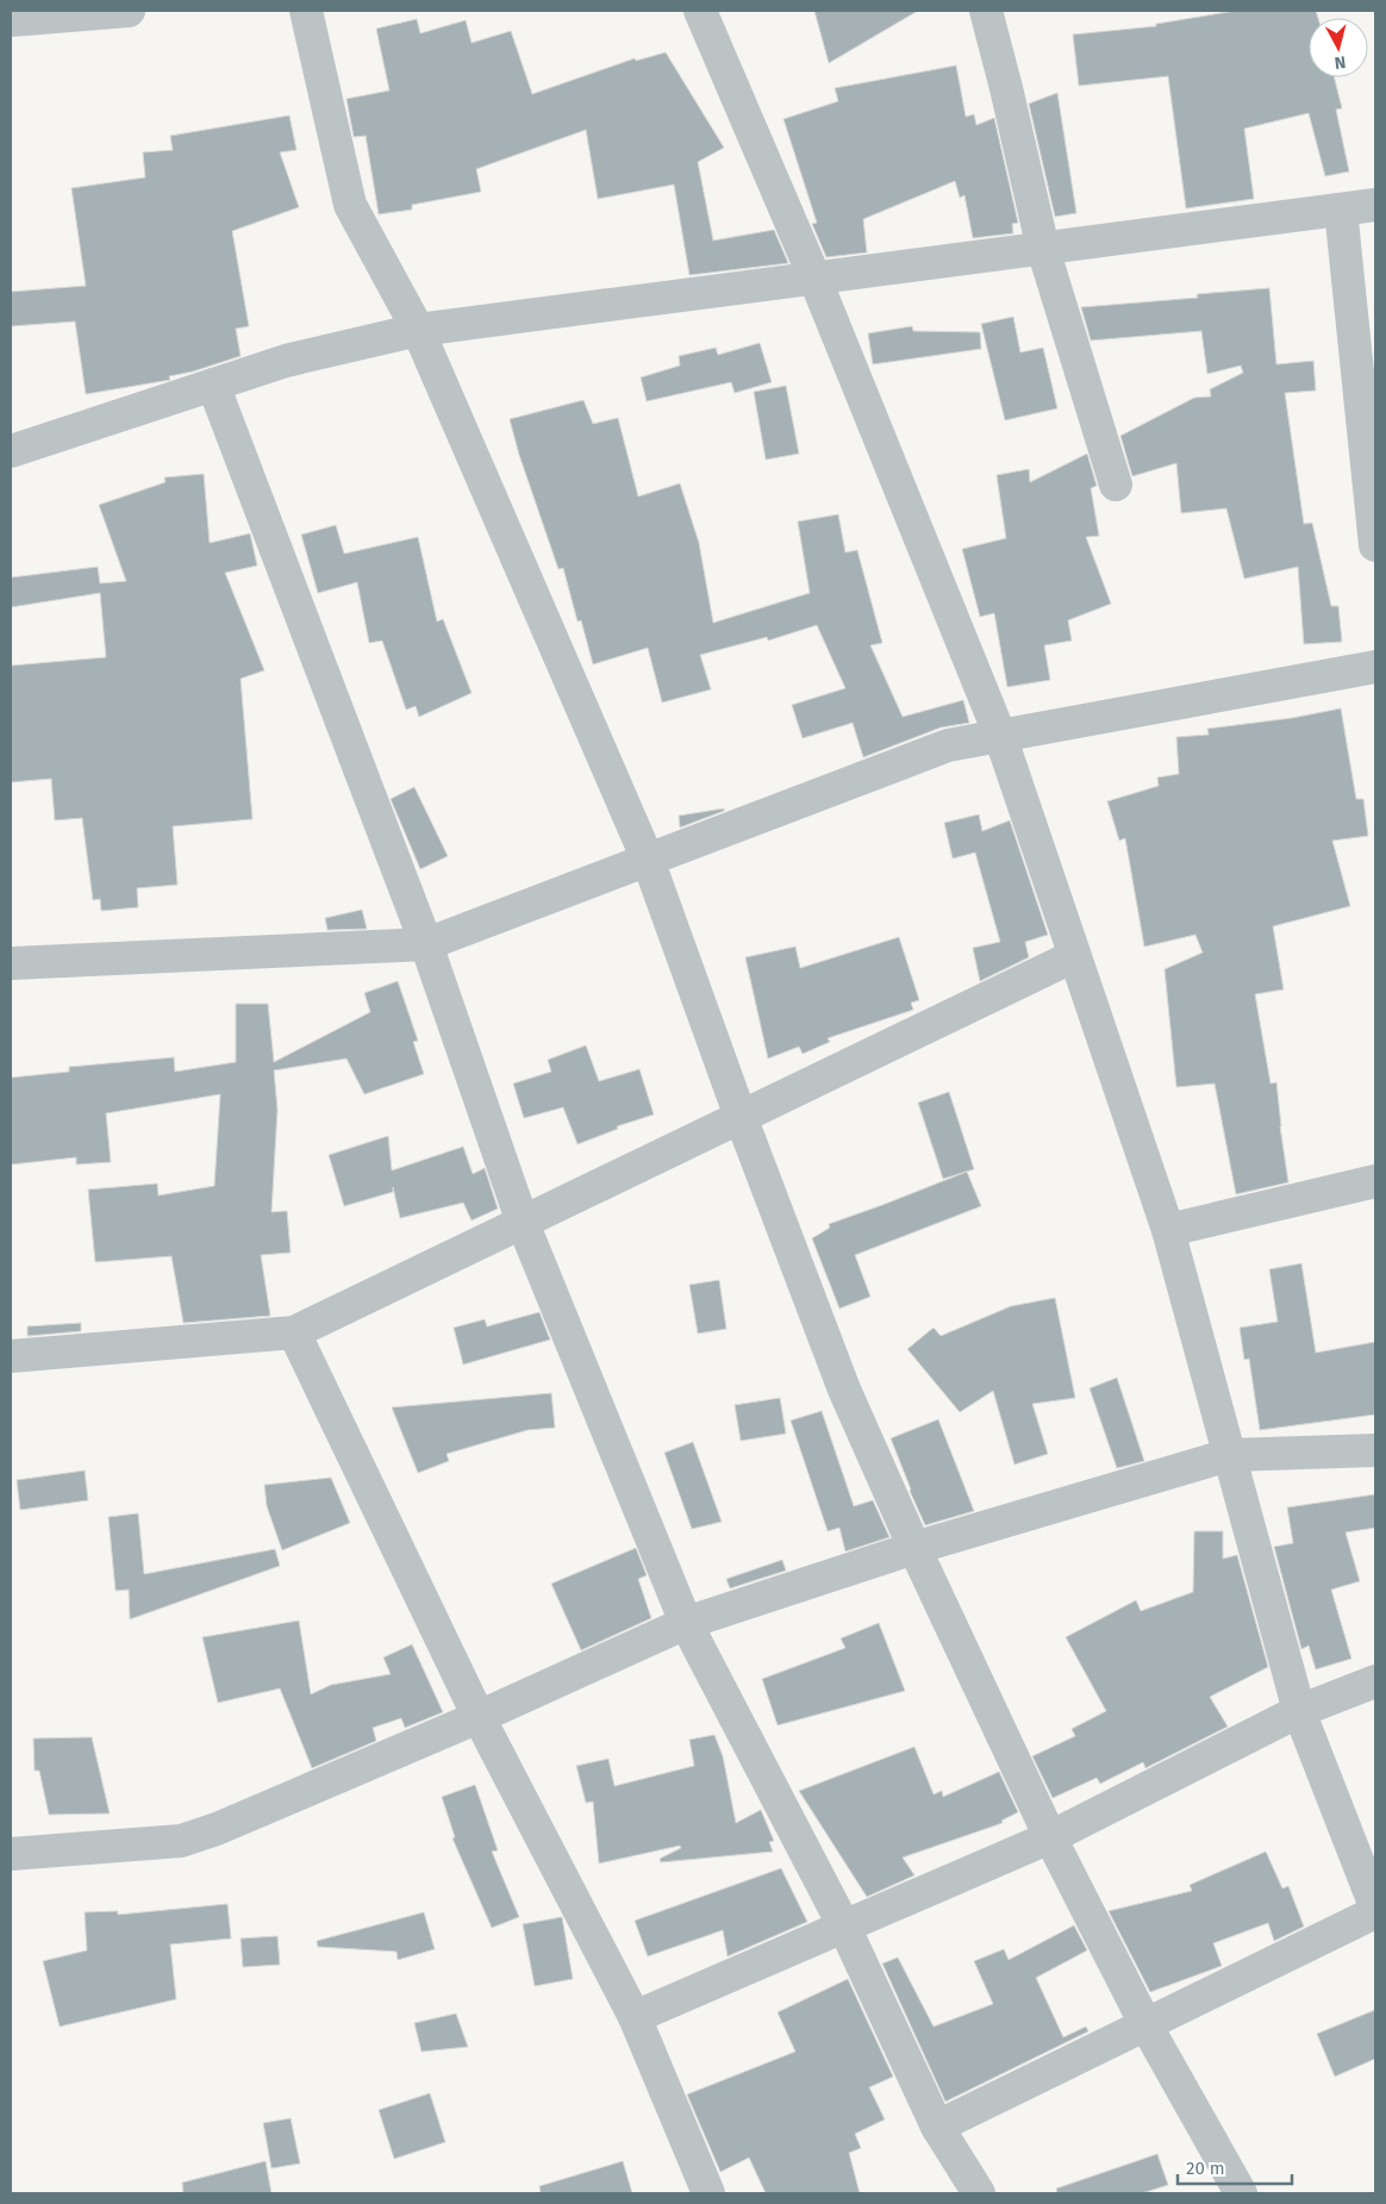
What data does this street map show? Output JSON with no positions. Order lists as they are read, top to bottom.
{
  "scale_bar": "20 m",
  "north": "bottom"
}
